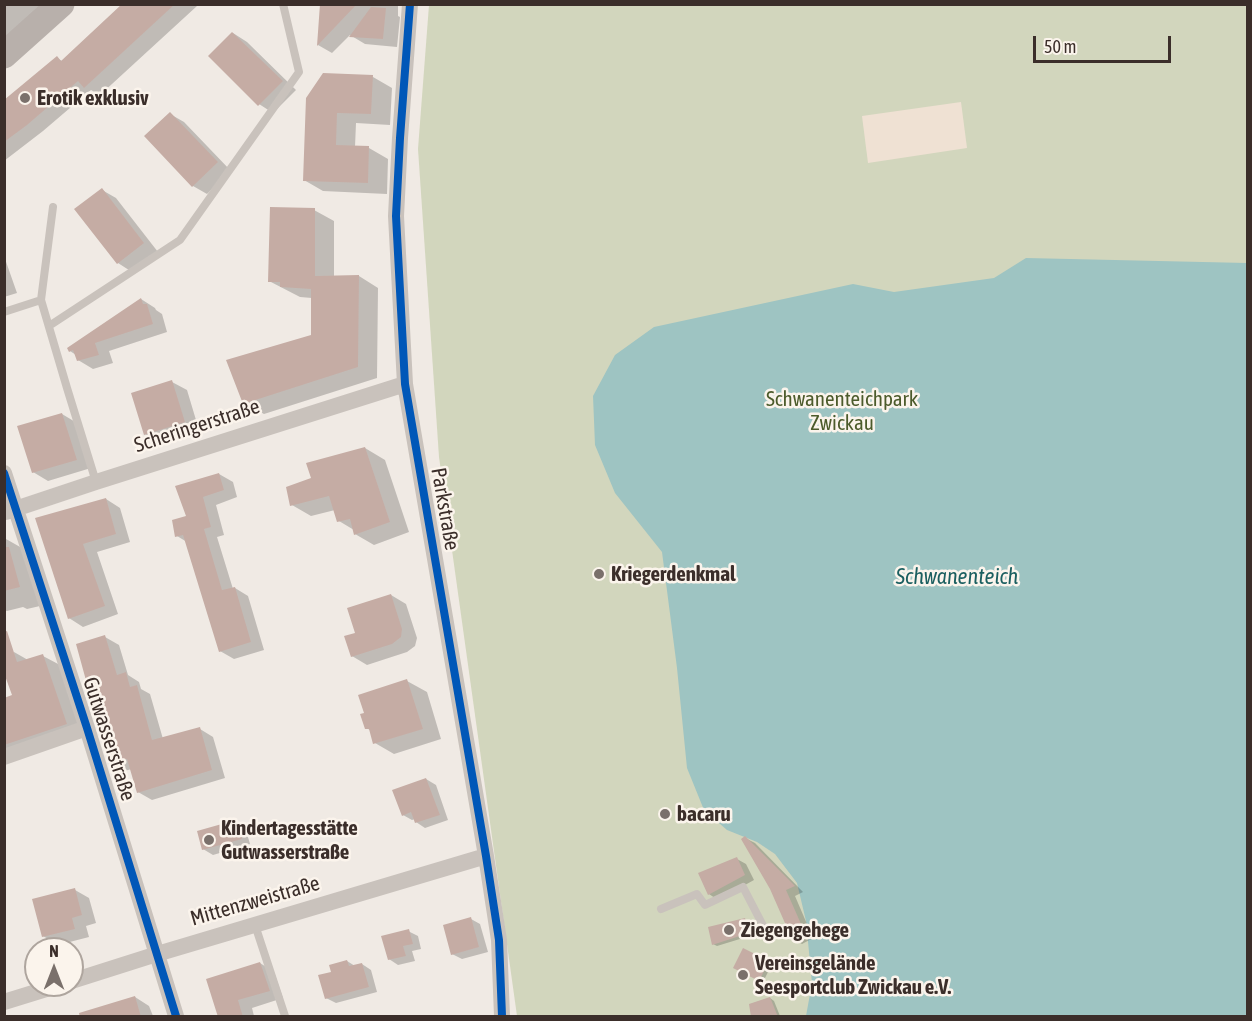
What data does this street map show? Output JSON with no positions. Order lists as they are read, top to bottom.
{
  "streets": {
    "street": [
      "Scheringerstraße",
      "Parkstraße",
      "Gutwasserstraße",
      "Mittenzweistraße"
    ]
  },
  "crossings": [
    ["Scheringerstraße", "Parkstraße"],
    ["Scheringerstraße", "Gutwasserstraße"],
    ["Parkstraße", "Mittenzweistraße"],
    ["Gutwasserstraße", "Mittenzweistraße"]
  ],
  "water": ["Schwanenteich"],
  "parks": ["Schwanenteichpark Zwickau"],
  "places": [
    "Erotik exklusiv",
    "Kriegerdenkmal",
    "bacaru",
    "Kindertagesstätte Gutwasserstraße",
    "Ziegengehege",
    "Vereinsgelände Seesportclub Zwickau e.V."
  ],
  "scale_bar": "50 m",
  "north": "top"
}
